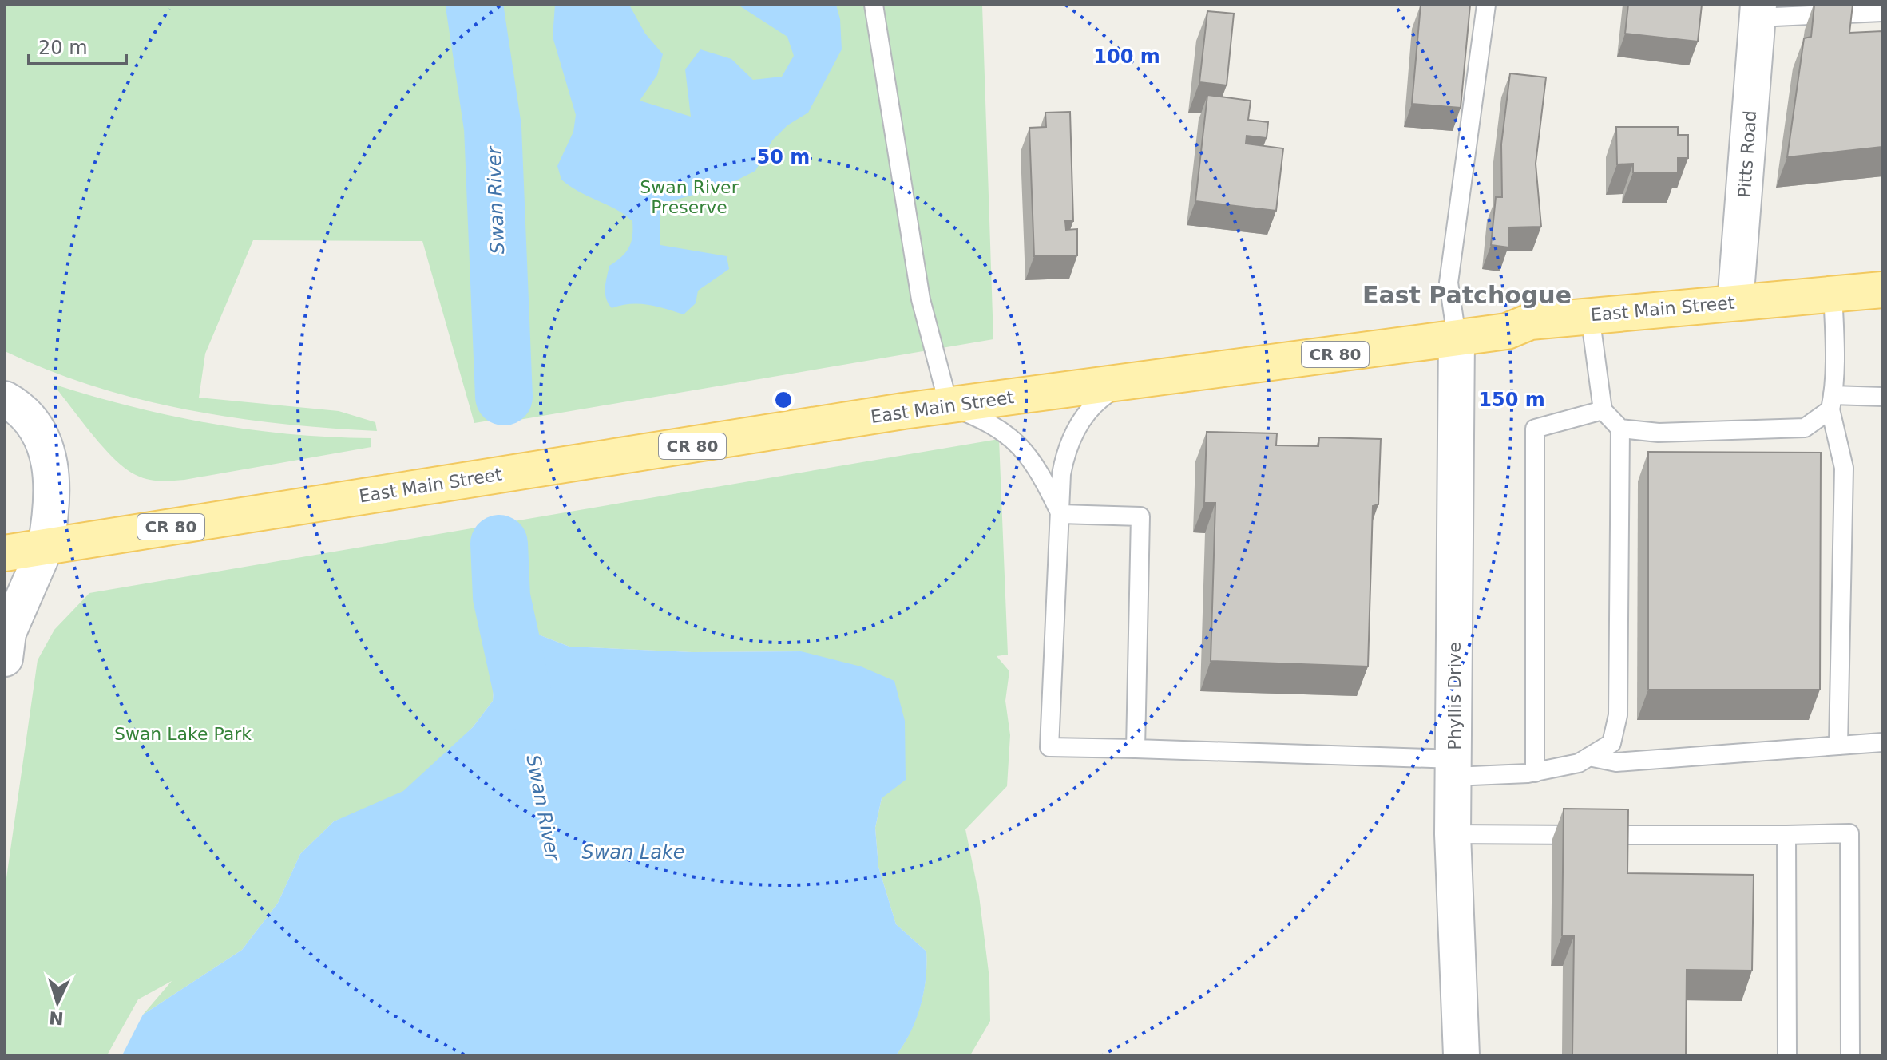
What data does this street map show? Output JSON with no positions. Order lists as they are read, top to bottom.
{
  "streets": {
    "main road": ["East Main Street", "CR 80"],
    "street": ["Pitts Road", "Phyllis Drive"]
  },
  "crossings": [
    ["Pitts Road", "East Main Street"],
    ["East Main Street", "Phyllis Drive"]
  ],
  "districts": ["East Patchogue"],
  "water": ["Swan River", "Swan Lake"],
  "parks": ["Swan River Preserve", "Swan Lake Park"],
  "scale_bar": "20 m",
  "north": "bottom",
  "rings": ["100 m", "50 m", "150 m"]
}
